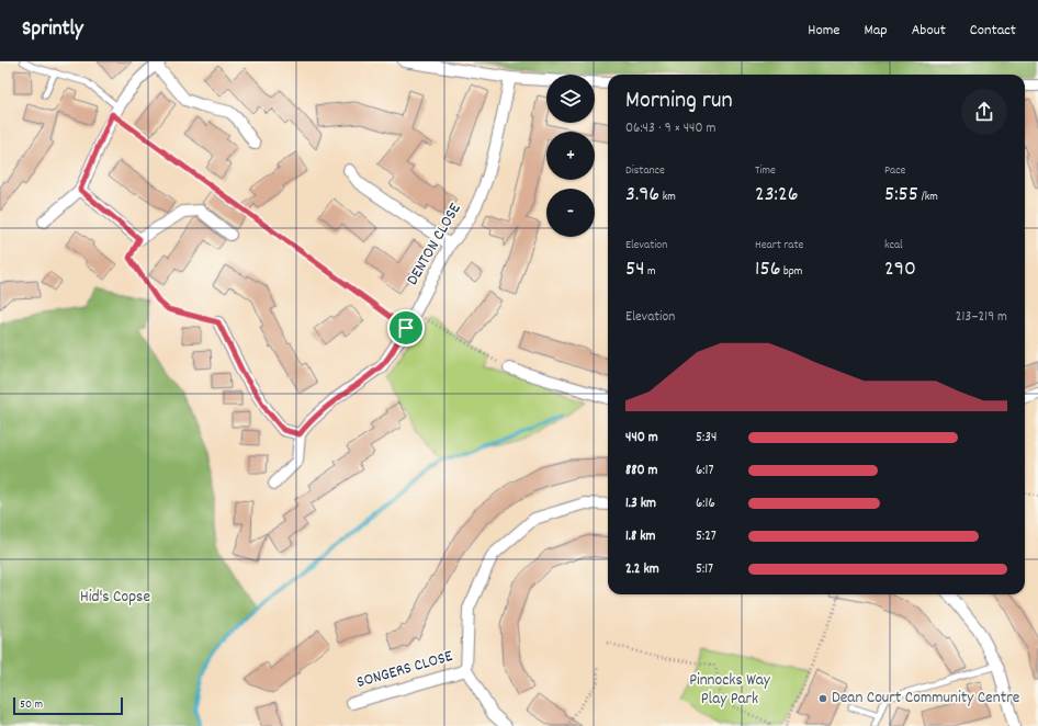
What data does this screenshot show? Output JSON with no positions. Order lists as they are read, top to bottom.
{
  "streets": {
    "street": ["DENTON CLOSE", "SONGERS CLOSE"]
  },
  "parks": ["Hid's Copse", "Pinnocks Way Play Park"],
  "places": ["Dean Court Community Centre"],
  "scale_bar": "50 m",
  "page": {
    "header": "Sprintly",
    "nav": [
      "Home",
      "Map",
      "About",
      "Contact"
    ],
    "map_buttons": ["+", "−"],
    "heading": ["Morning run", "06:43 · 9 × 440 m"],
    "stats": [
      ["Distance", "3.96 km"],
      ["Time", "23:26"],
      ["Pace", "5:55 /km"],
      ["Elevation", "54 m"],
      ["Heart rate", "156 bpm"],
      ["kcal", "290"]
    ],
    "chart": ["Elevation", "213–219 m"],
    "list": [
      {
        "name": "440 m",
        "note": "5:34"
      },
      {
        "name": "880 m",
        "note": "6:17"
      },
      {
        "name": "1.3 km",
        "note": "6:16"
      },
      {
        "name": "1.8 km",
        "note": "5:27"
      },
      {
        "name": "2.2 km",
        "note": "5:17"
      }
    ],
    "scale": "50 m"
  }
}
